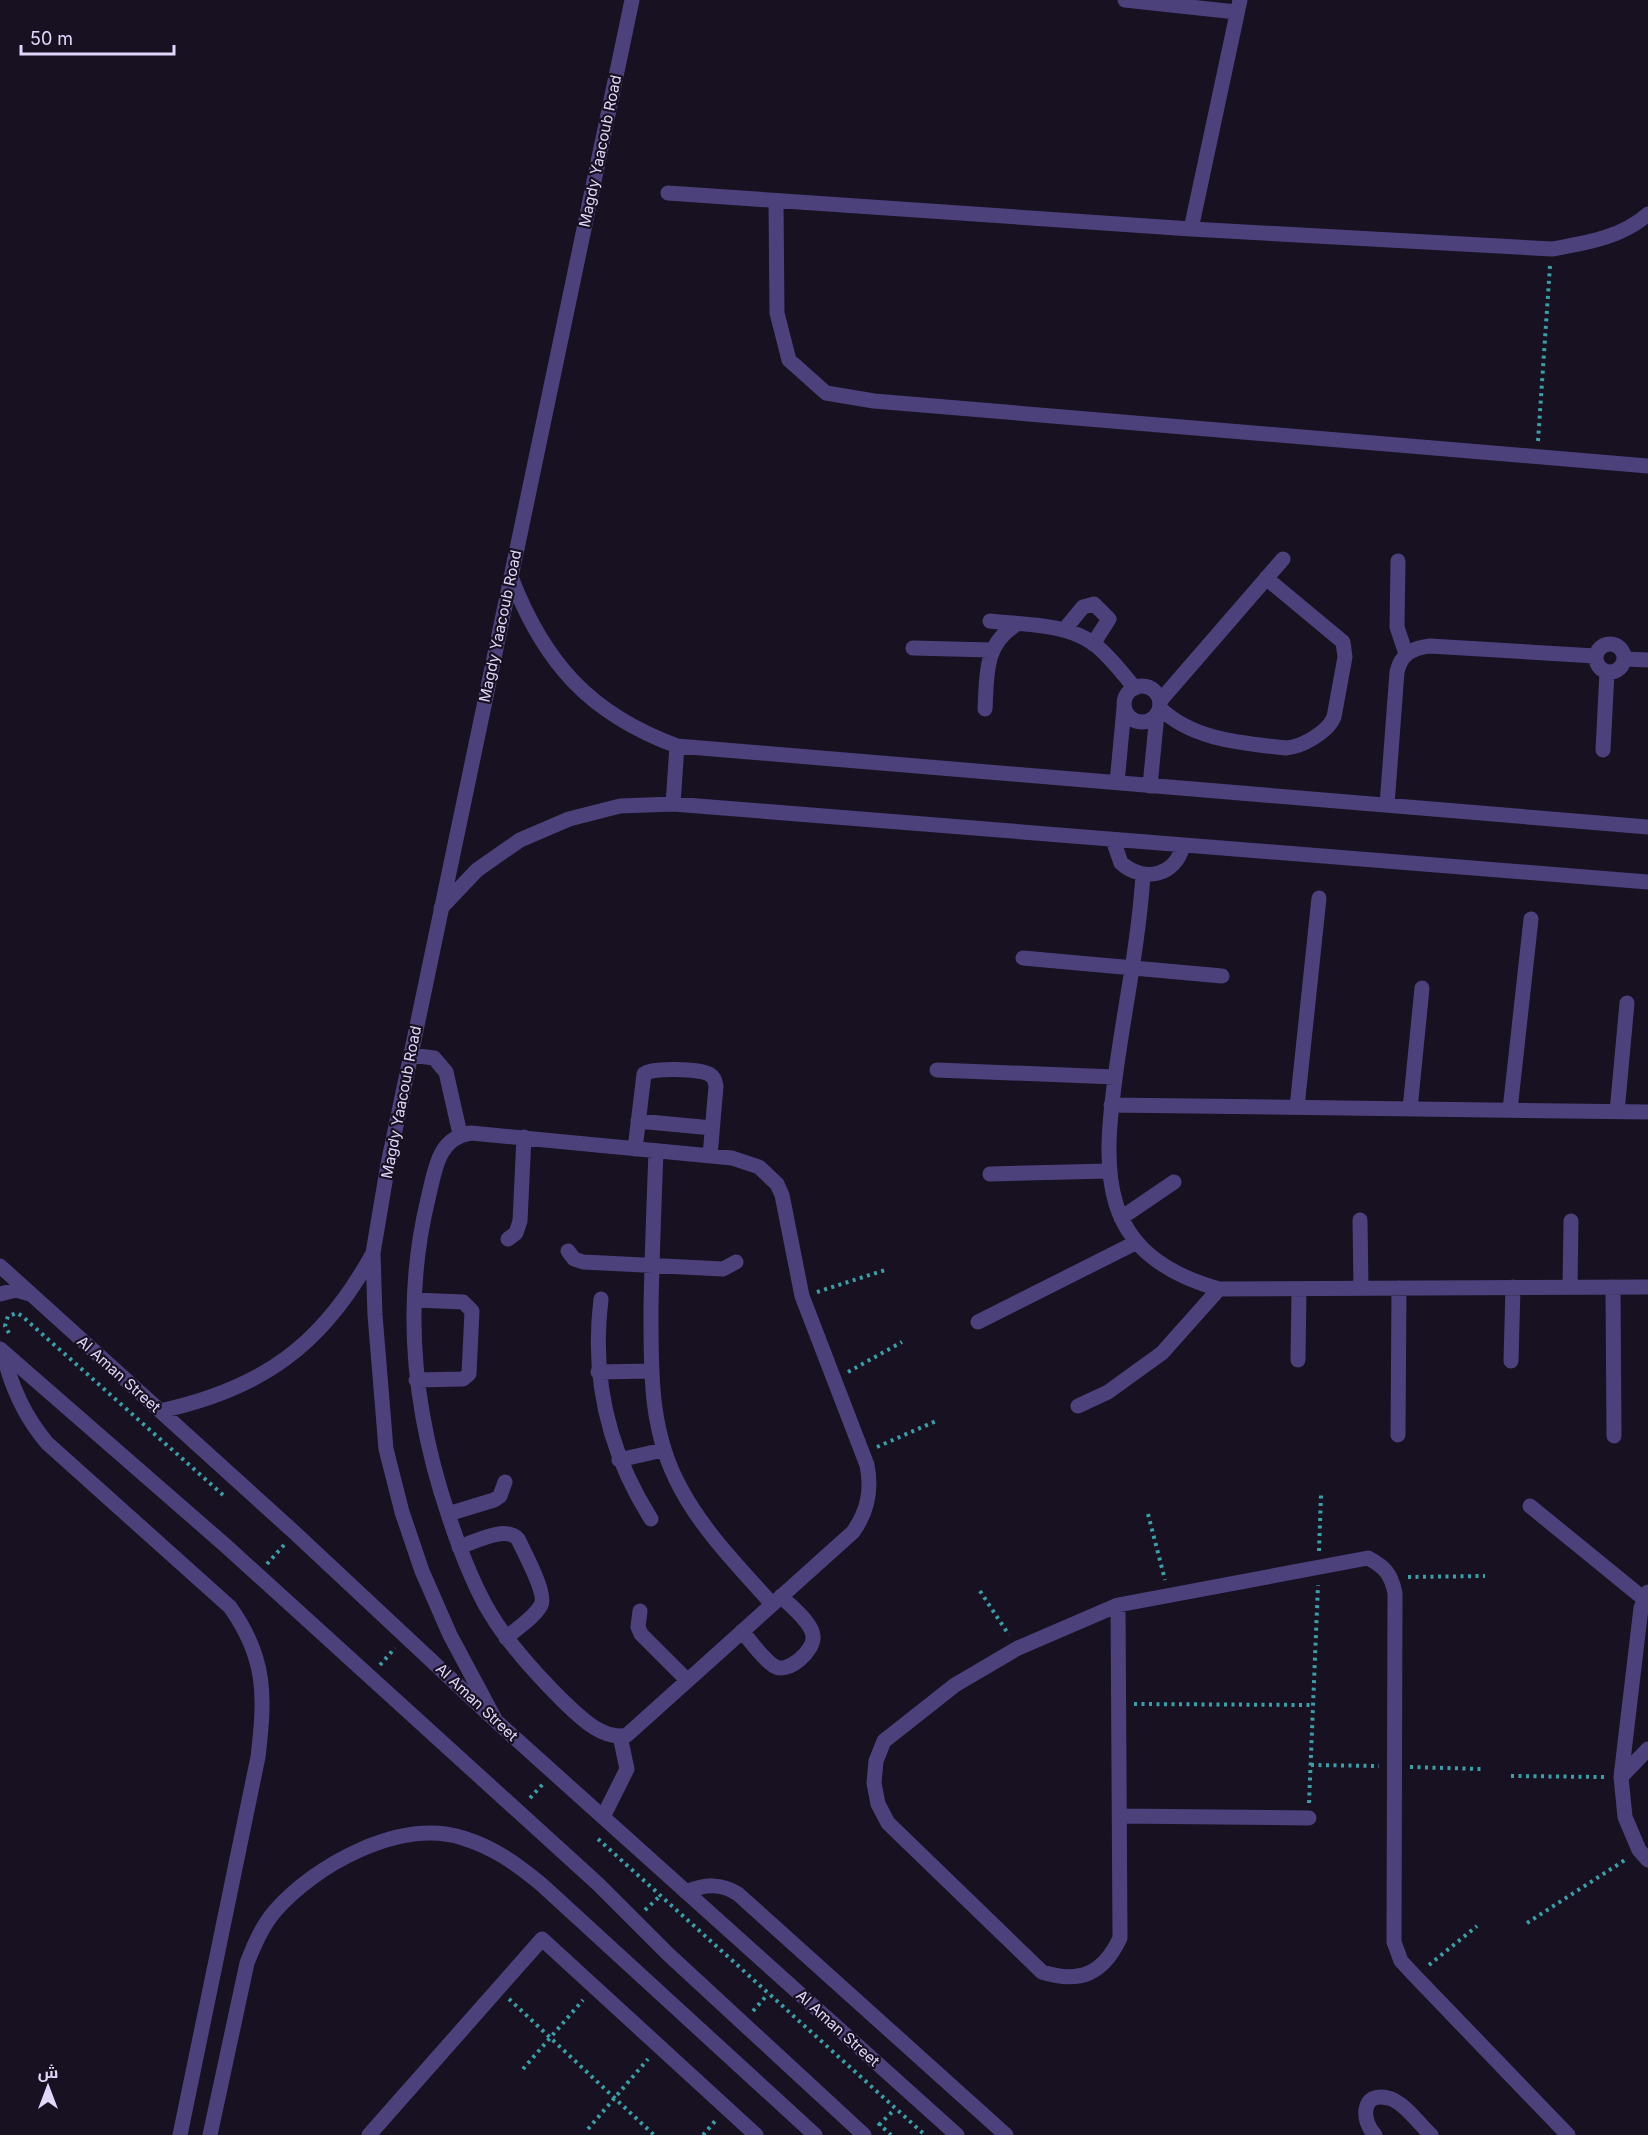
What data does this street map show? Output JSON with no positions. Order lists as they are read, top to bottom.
{
  "streets": {
    "street": ["Magdy Yaacoub Road", "Al Aman Street"]
  },
  "crossings": [
    ["Magdy Yaacoub Road", "Al Aman Street"]
  ],
  "scale_bar": "50 m",
  "north": "top"
}
